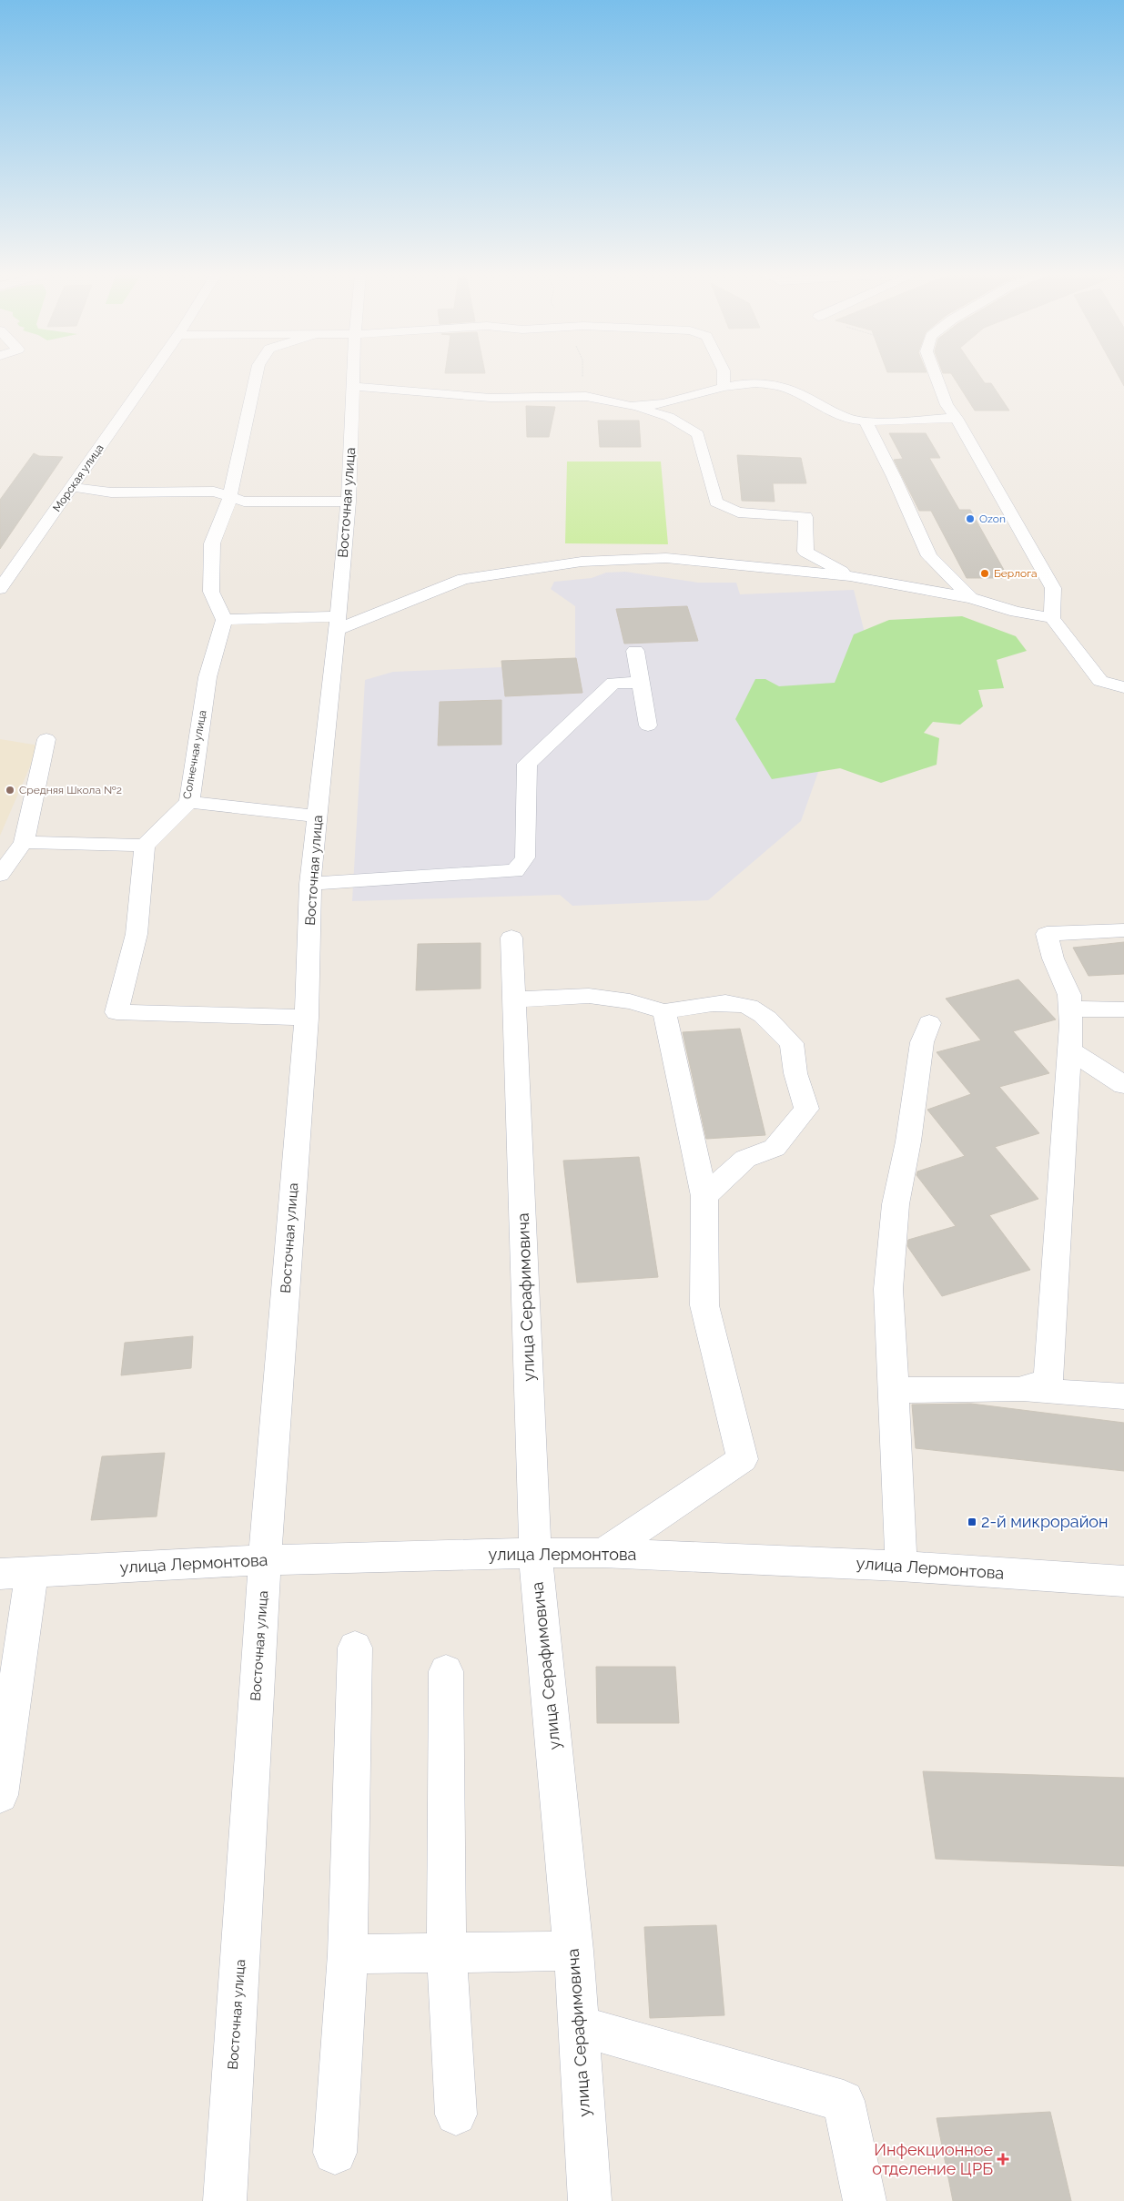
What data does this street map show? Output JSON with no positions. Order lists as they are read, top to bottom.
{
  "streets": {
    "street": [
      "Морская улица",
      "Восточная улица",
      "Солнечная улица",
      "улица Серафимовича",
      "улица Лермонтова"
    ]
  },
  "crossings": [
    ["Восточная улица", "улица Лермонтова"],
    ["улица Серафимовича", "улица Лермонтова"]
  ],
  "places": {
    "other": ["Ozon", "Берлога", "Средняя Школа №2"],
    "transit": ["2-й микрорайон"],
    "health": ["Инфекционное отделение ЦРБ"]
  }
}
